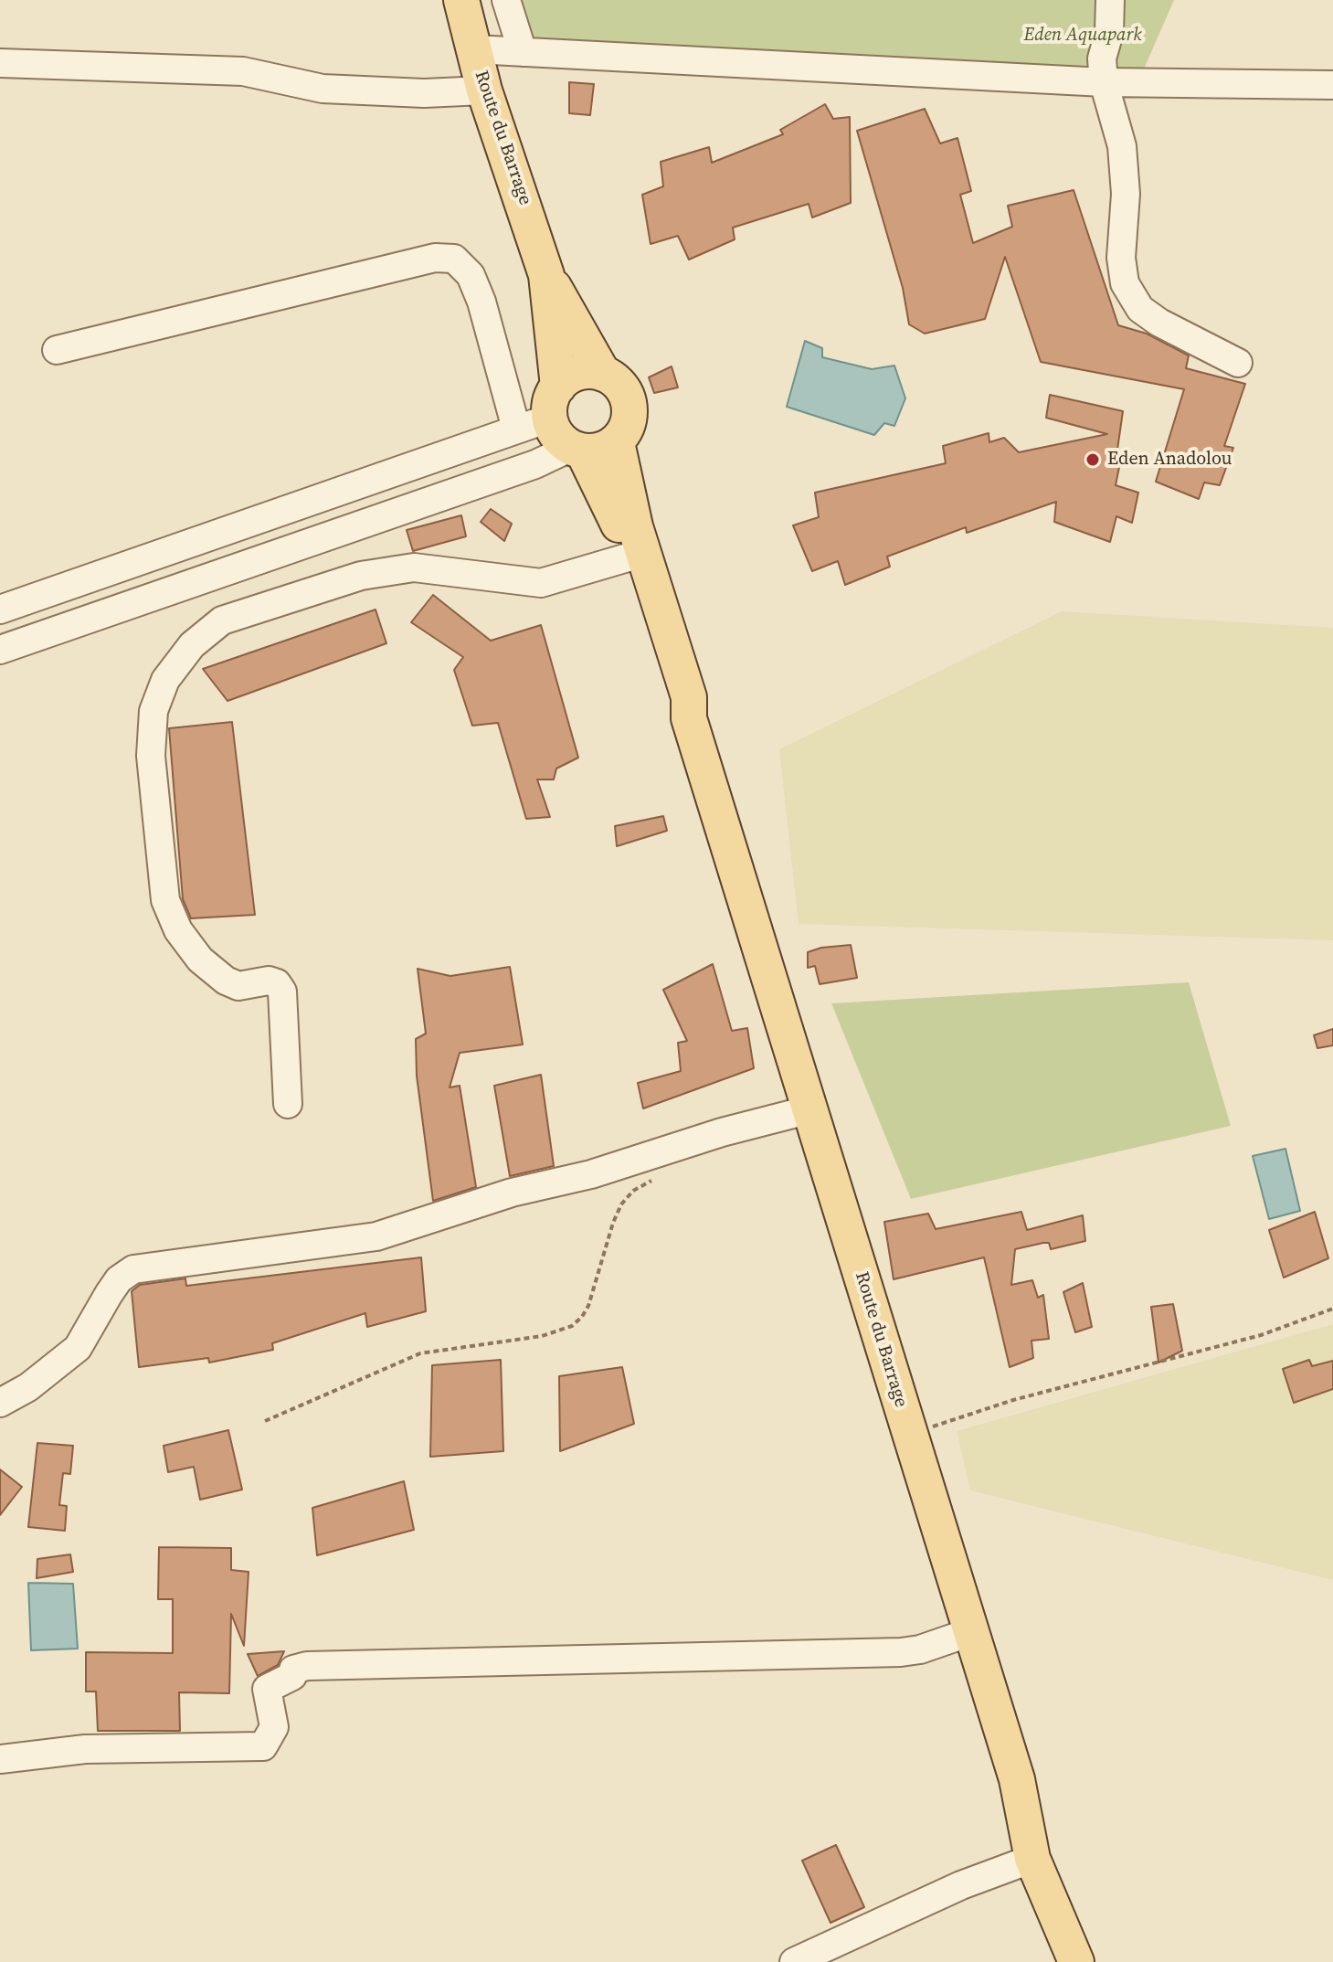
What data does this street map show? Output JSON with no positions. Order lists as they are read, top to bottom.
{
  "streets": {
    "main road": ["Route du Barrage"]
  },
  "parks": ["Eden Aquapark"],
  "places": ["Eden Anadolou"]
}
